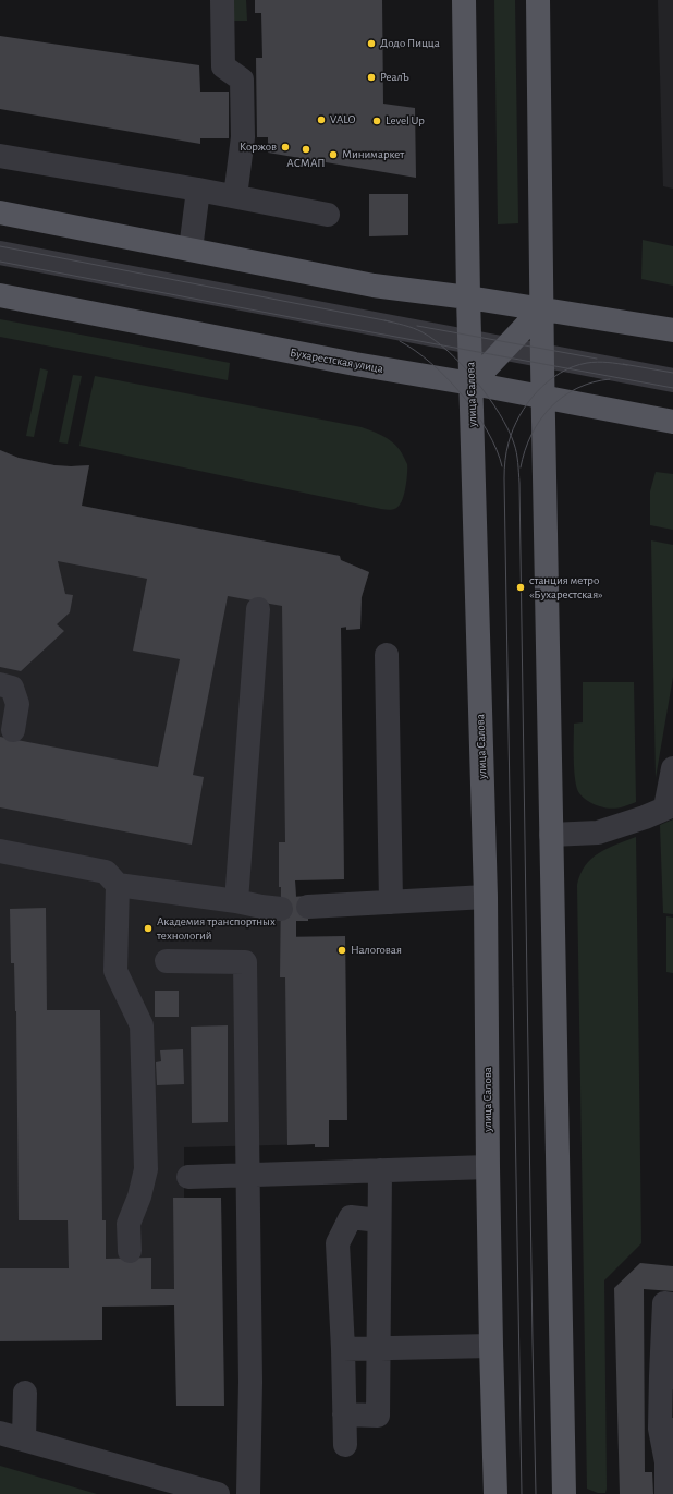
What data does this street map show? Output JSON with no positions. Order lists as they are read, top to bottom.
{
  "streets": {
    "main road": ["Бухарестская улица", "улица Салова"]
  },
  "crossings": [
    ["Бухарестская улица", "улица Салова"]
  ],
  "places": [
    "Додо Пицца",
    "РеалЪ",
    "VALO",
    "Level Up",
    "Коржов",
    "АСМАП",
    "Минимаркет",
    "станция метро «Бухарестская»",
    "Академия транспортных технологий",
    "Налоговая"
  ]
}
